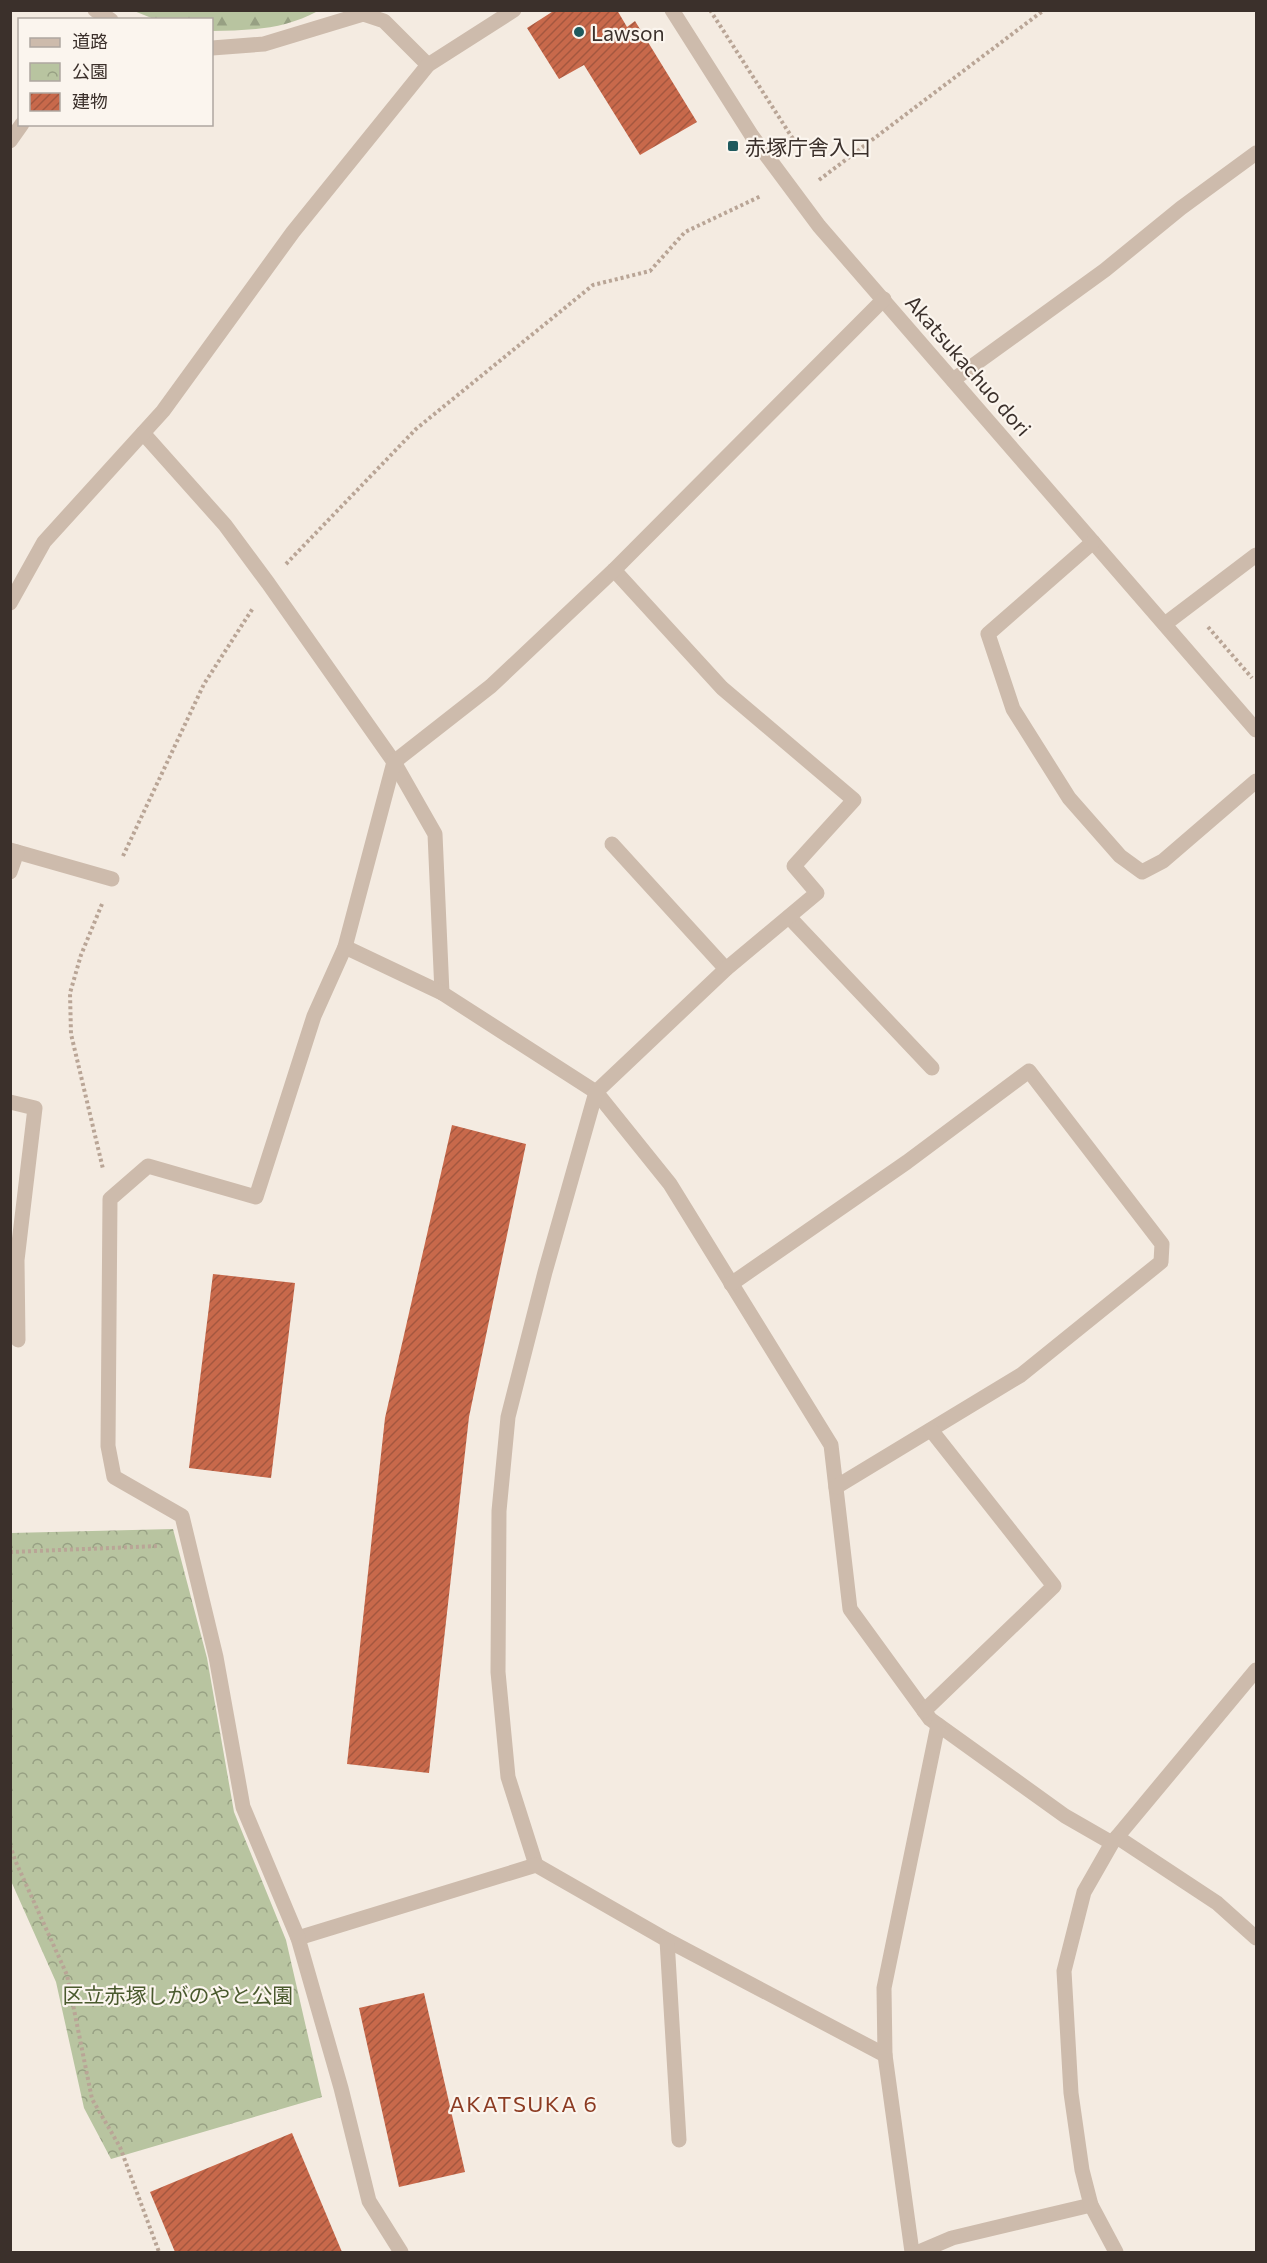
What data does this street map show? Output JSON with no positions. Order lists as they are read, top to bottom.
{
  "streets": {
    "street": ["Akatsukachuo dori"]
  },
  "districts": ["AKATSUKA 6"],
  "parks": ["区立赤塚しがのやと公園"],
  "places": {
    "other": ["Lawson"],
    "transit": ["赤塚庁舎入口"]
  },
  "legend": ["道路", "公園", "建物"]
}
